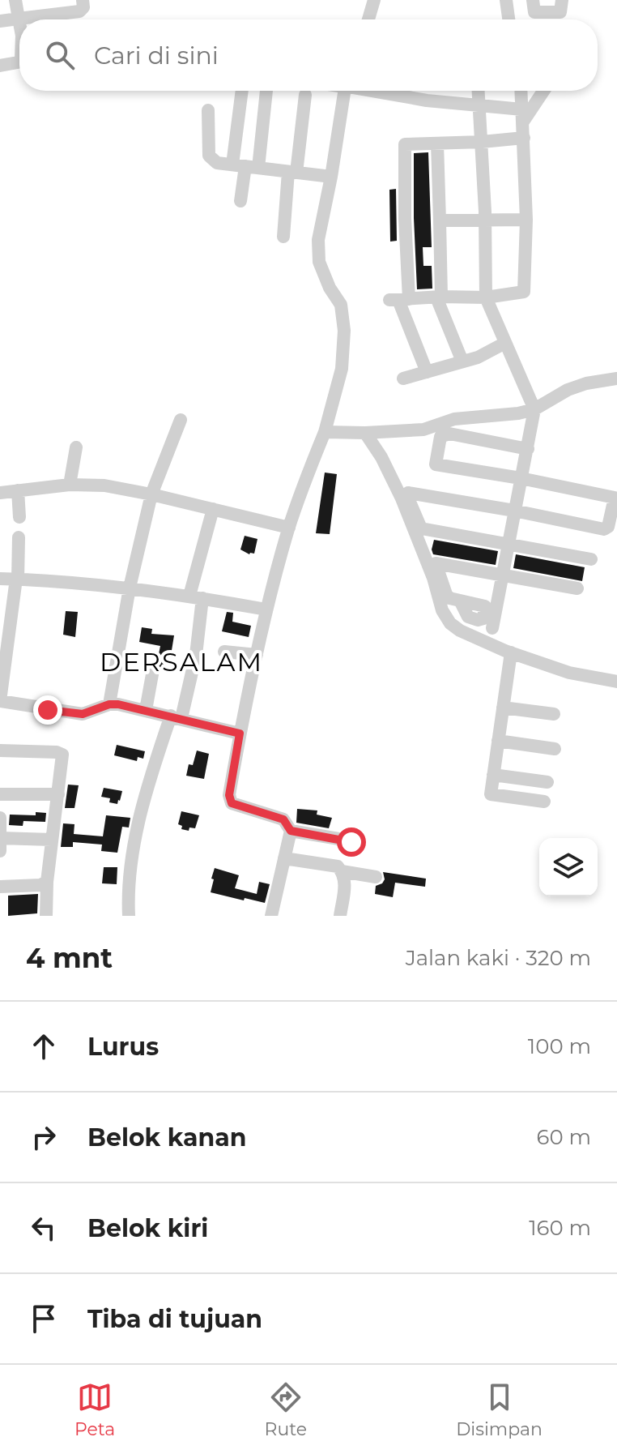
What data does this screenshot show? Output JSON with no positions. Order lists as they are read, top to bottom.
{
  "districts": ["DERSALAM"],
  "page": {
    "search": "Cari di sini",
    "heading": ["4 mnt", "Jalan kaki · 320 m"],
    "list": [
      ["Lurus", "100 m"],
      ["Belok kanan", "60 m"],
      ["Belok kiri", "160 m"],
      "Tiba di tujuan"
    ],
    "nav": ["Peta", "Rute", "Disimpan"]
  }
}
